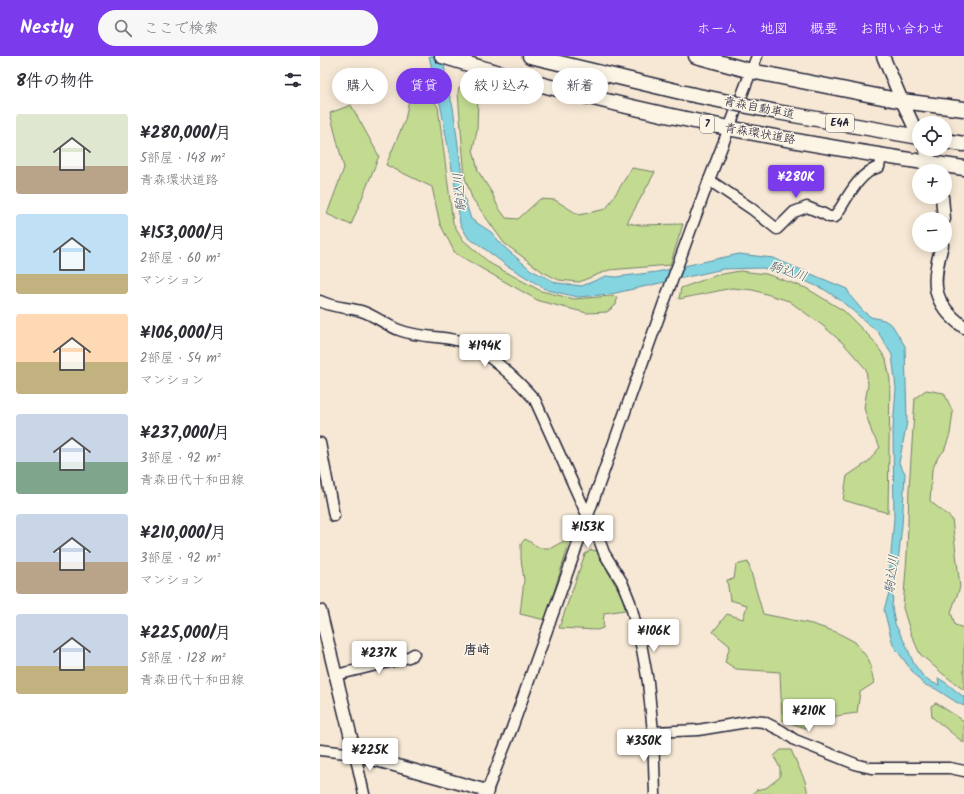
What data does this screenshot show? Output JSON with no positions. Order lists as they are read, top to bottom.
{
  "streets": {
    "highway": [
      "青森自動車道",
      "E4A",
      "7",
      "青森環状道路"
    ]
  },
  "districts": ["唐崎"],
  "water": ["駒込川"],
  "page": {
    "header": "Nestly",
    "search": "ここで検索",
    "nav": [
      "ホーム",
      "地図",
      "概要",
      "お問い合わせ"
    ],
    "heading": "8件の物件",
    "chip": [
      "購入",
      "賃貸",
      "絞り込み",
      "新着"
    ],
    "list": [
      {
        "name": "¥280,000/月",
        "note": "5部屋 · 148 m² · 青森環状道路"
      },
      {
        "name": "¥153,000/月",
        "note": "2部屋 · 60 m² · マンション"
      },
      {
        "name": "¥106,000/月",
        "note": "2部屋 · 54 m² · マンション"
      },
      {
        "name": "¥237,000/月",
        "note": "3部屋 · 92 m² · 青森田代十和田線"
      },
      {
        "name": "¥210,000/月",
        "note": "3部屋 · 92 m² · マンション"
      },
      {
        "name": "¥225,000/月",
        "note": "5部屋 · 128 m² · 青森田代十和田線"
      }
    ],
    "map_buttons": ["+", "−"],
    "price": [
      "¥280K",
      "¥194K",
      "¥153K",
      "¥106K",
      "¥237K",
      "¥210K",
      "¥350K",
      "¥225K"
    ]
  }
}
